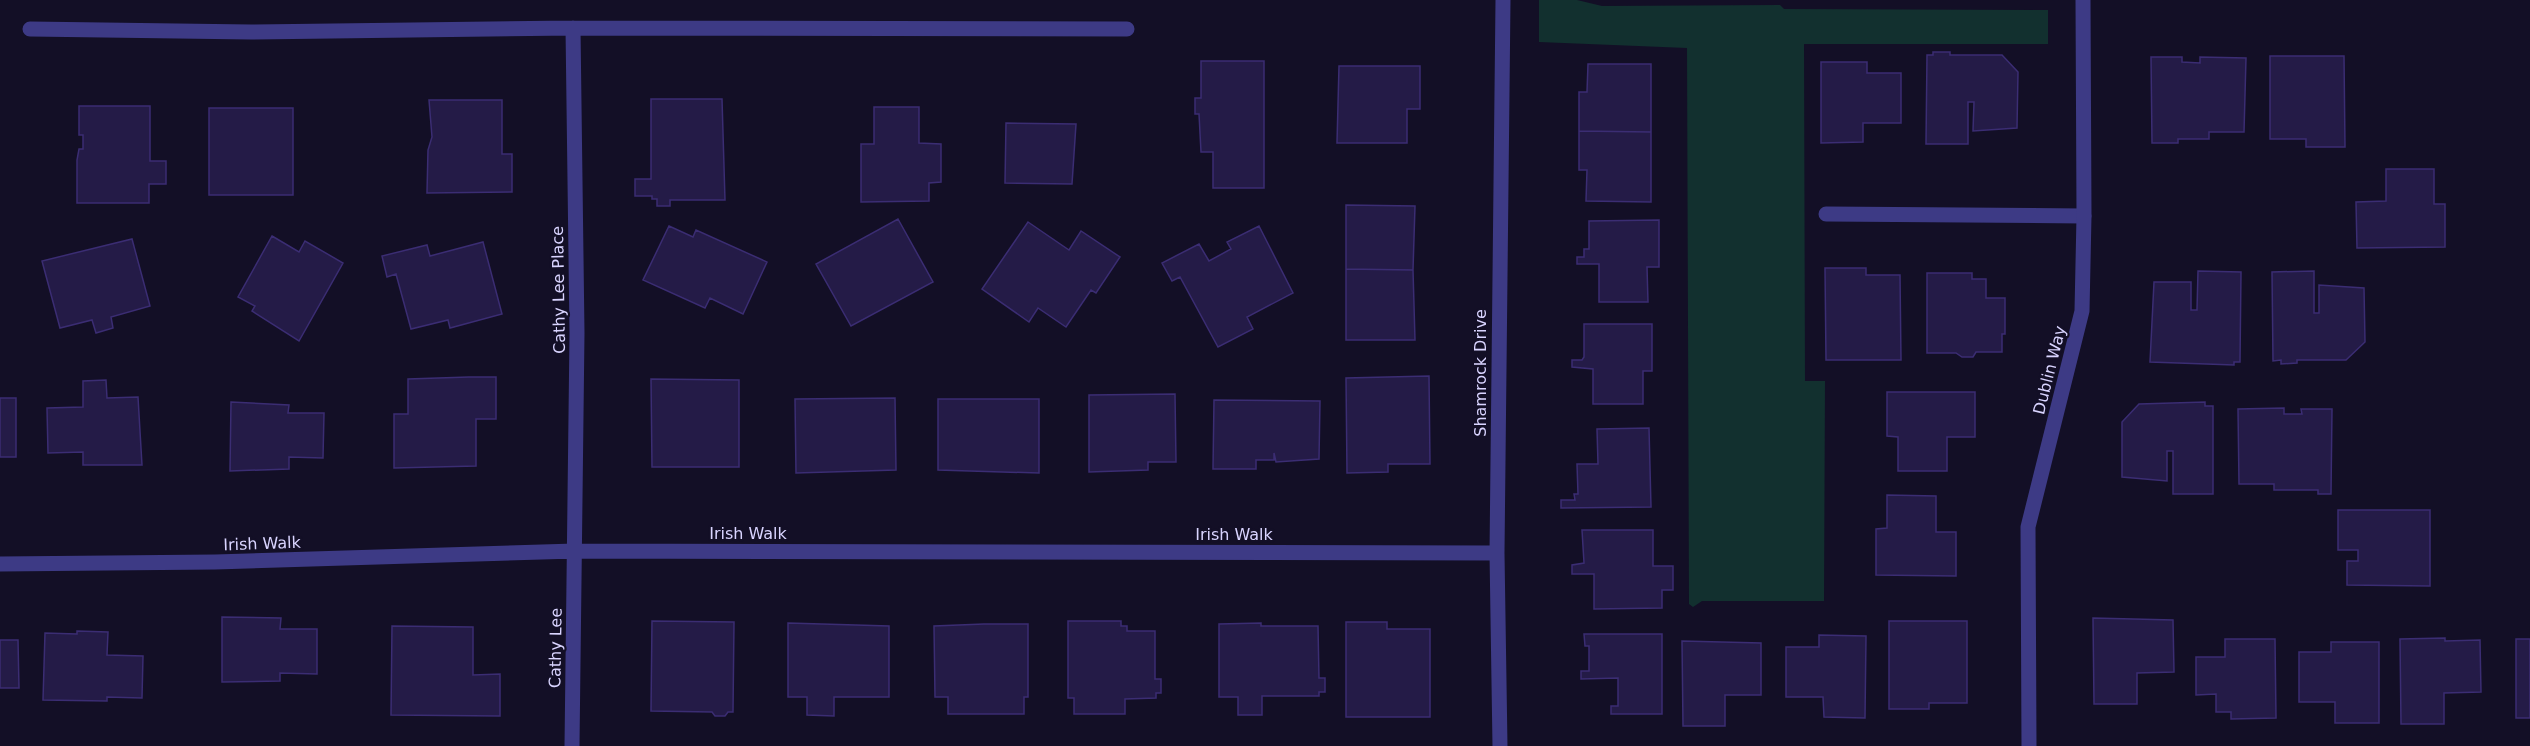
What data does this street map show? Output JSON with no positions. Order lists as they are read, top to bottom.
{
  "streets": {
    "street": [
      "Cathy Lee Place",
      "Dublin Way",
      "Shamrock Drive",
      "Irish Walk",
      "Cathy Lee"
    ]
  },
  "crossings": [
    ["Cathy Lee Place", "Irish Walk"],
    ["Cathy Lee Place", "Cathy Lee"],
    ["Shamrock Drive", "Irish Walk"],
    ["Irish Walk", "Cathy Lee"]
  ]
}
